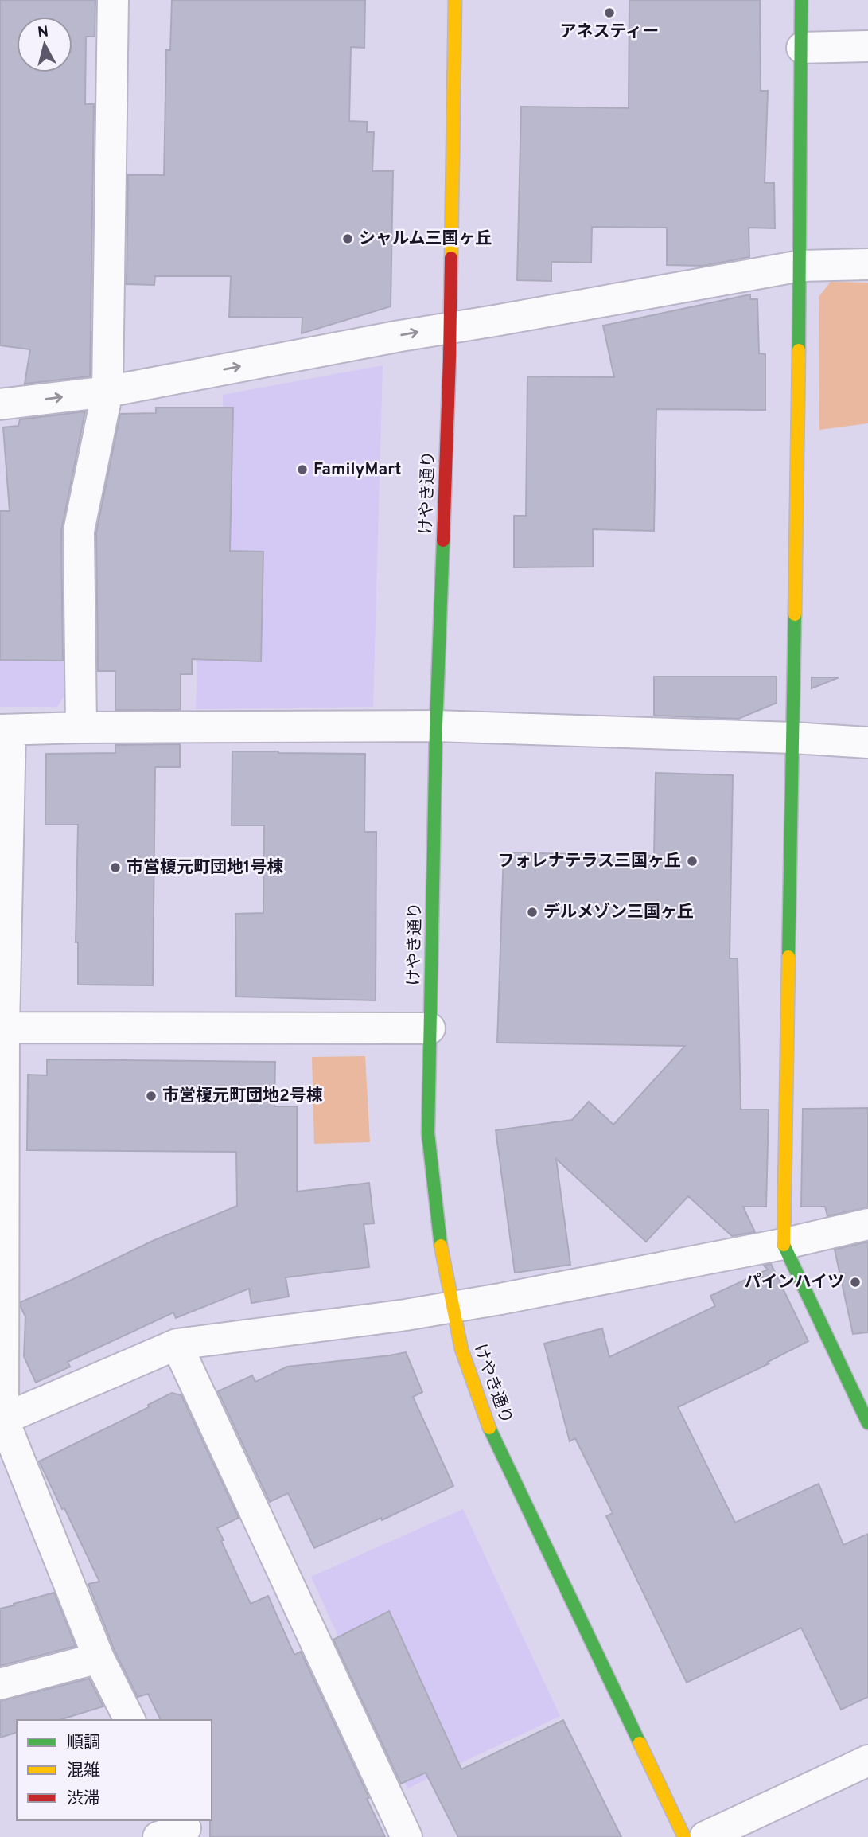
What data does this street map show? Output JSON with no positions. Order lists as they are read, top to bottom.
{
  "streets": {
    "street": ["けやき通り"]
  },
  "places": [
    "アネスティー",
    "シャルム三国ヶ丘",
    "FamilyMart",
    "フォレナテラス三国ヶ丘",
    "市営榎元町団地1号棟",
    "デルメゾン三国ヶ丘",
    "市営榎元町団地2号棟",
    "パインハイツ"
  ],
  "legend": ["順調", "混雑", "渋滞"],
  "north": "top"
}
